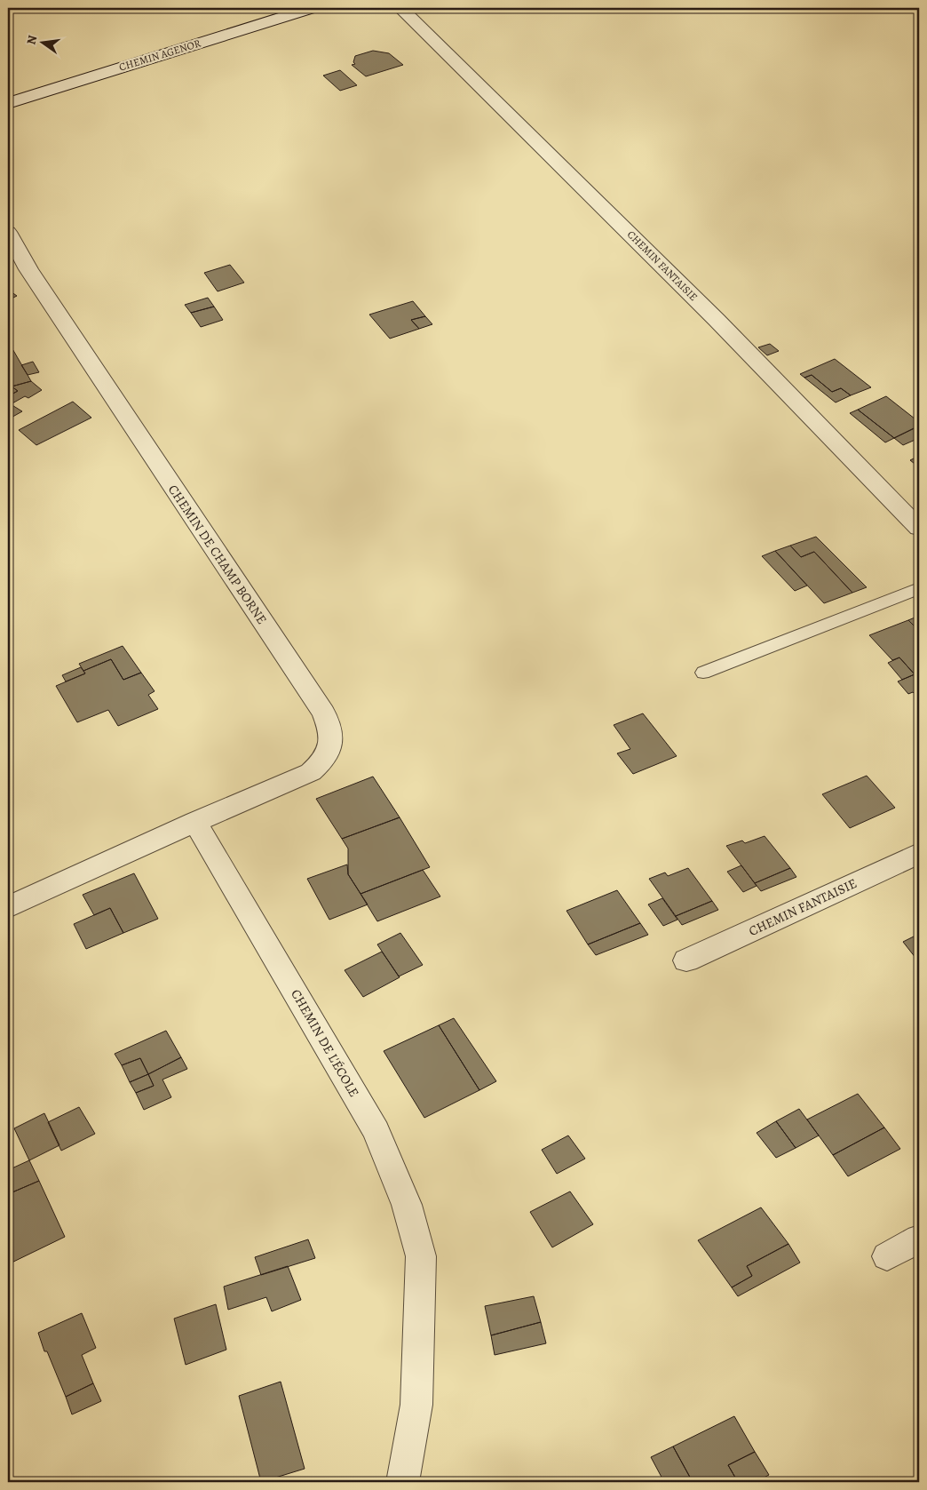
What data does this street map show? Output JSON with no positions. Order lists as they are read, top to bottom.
{
  "streets": {
    "street": [
      "CHEMIN AGENOR",
      "CHEMIN FANTAISIE",
      "CHEMIN DE CHAMP BORNE",
      "CHEMIN DE L'ÉCOLE"
    ]
  },
  "crossings": [
    ["CHEMIN DE CHAMP BORNE", "CHEMIN DE L'ÉCOLE"]
  ],
  "north": "left"
}
